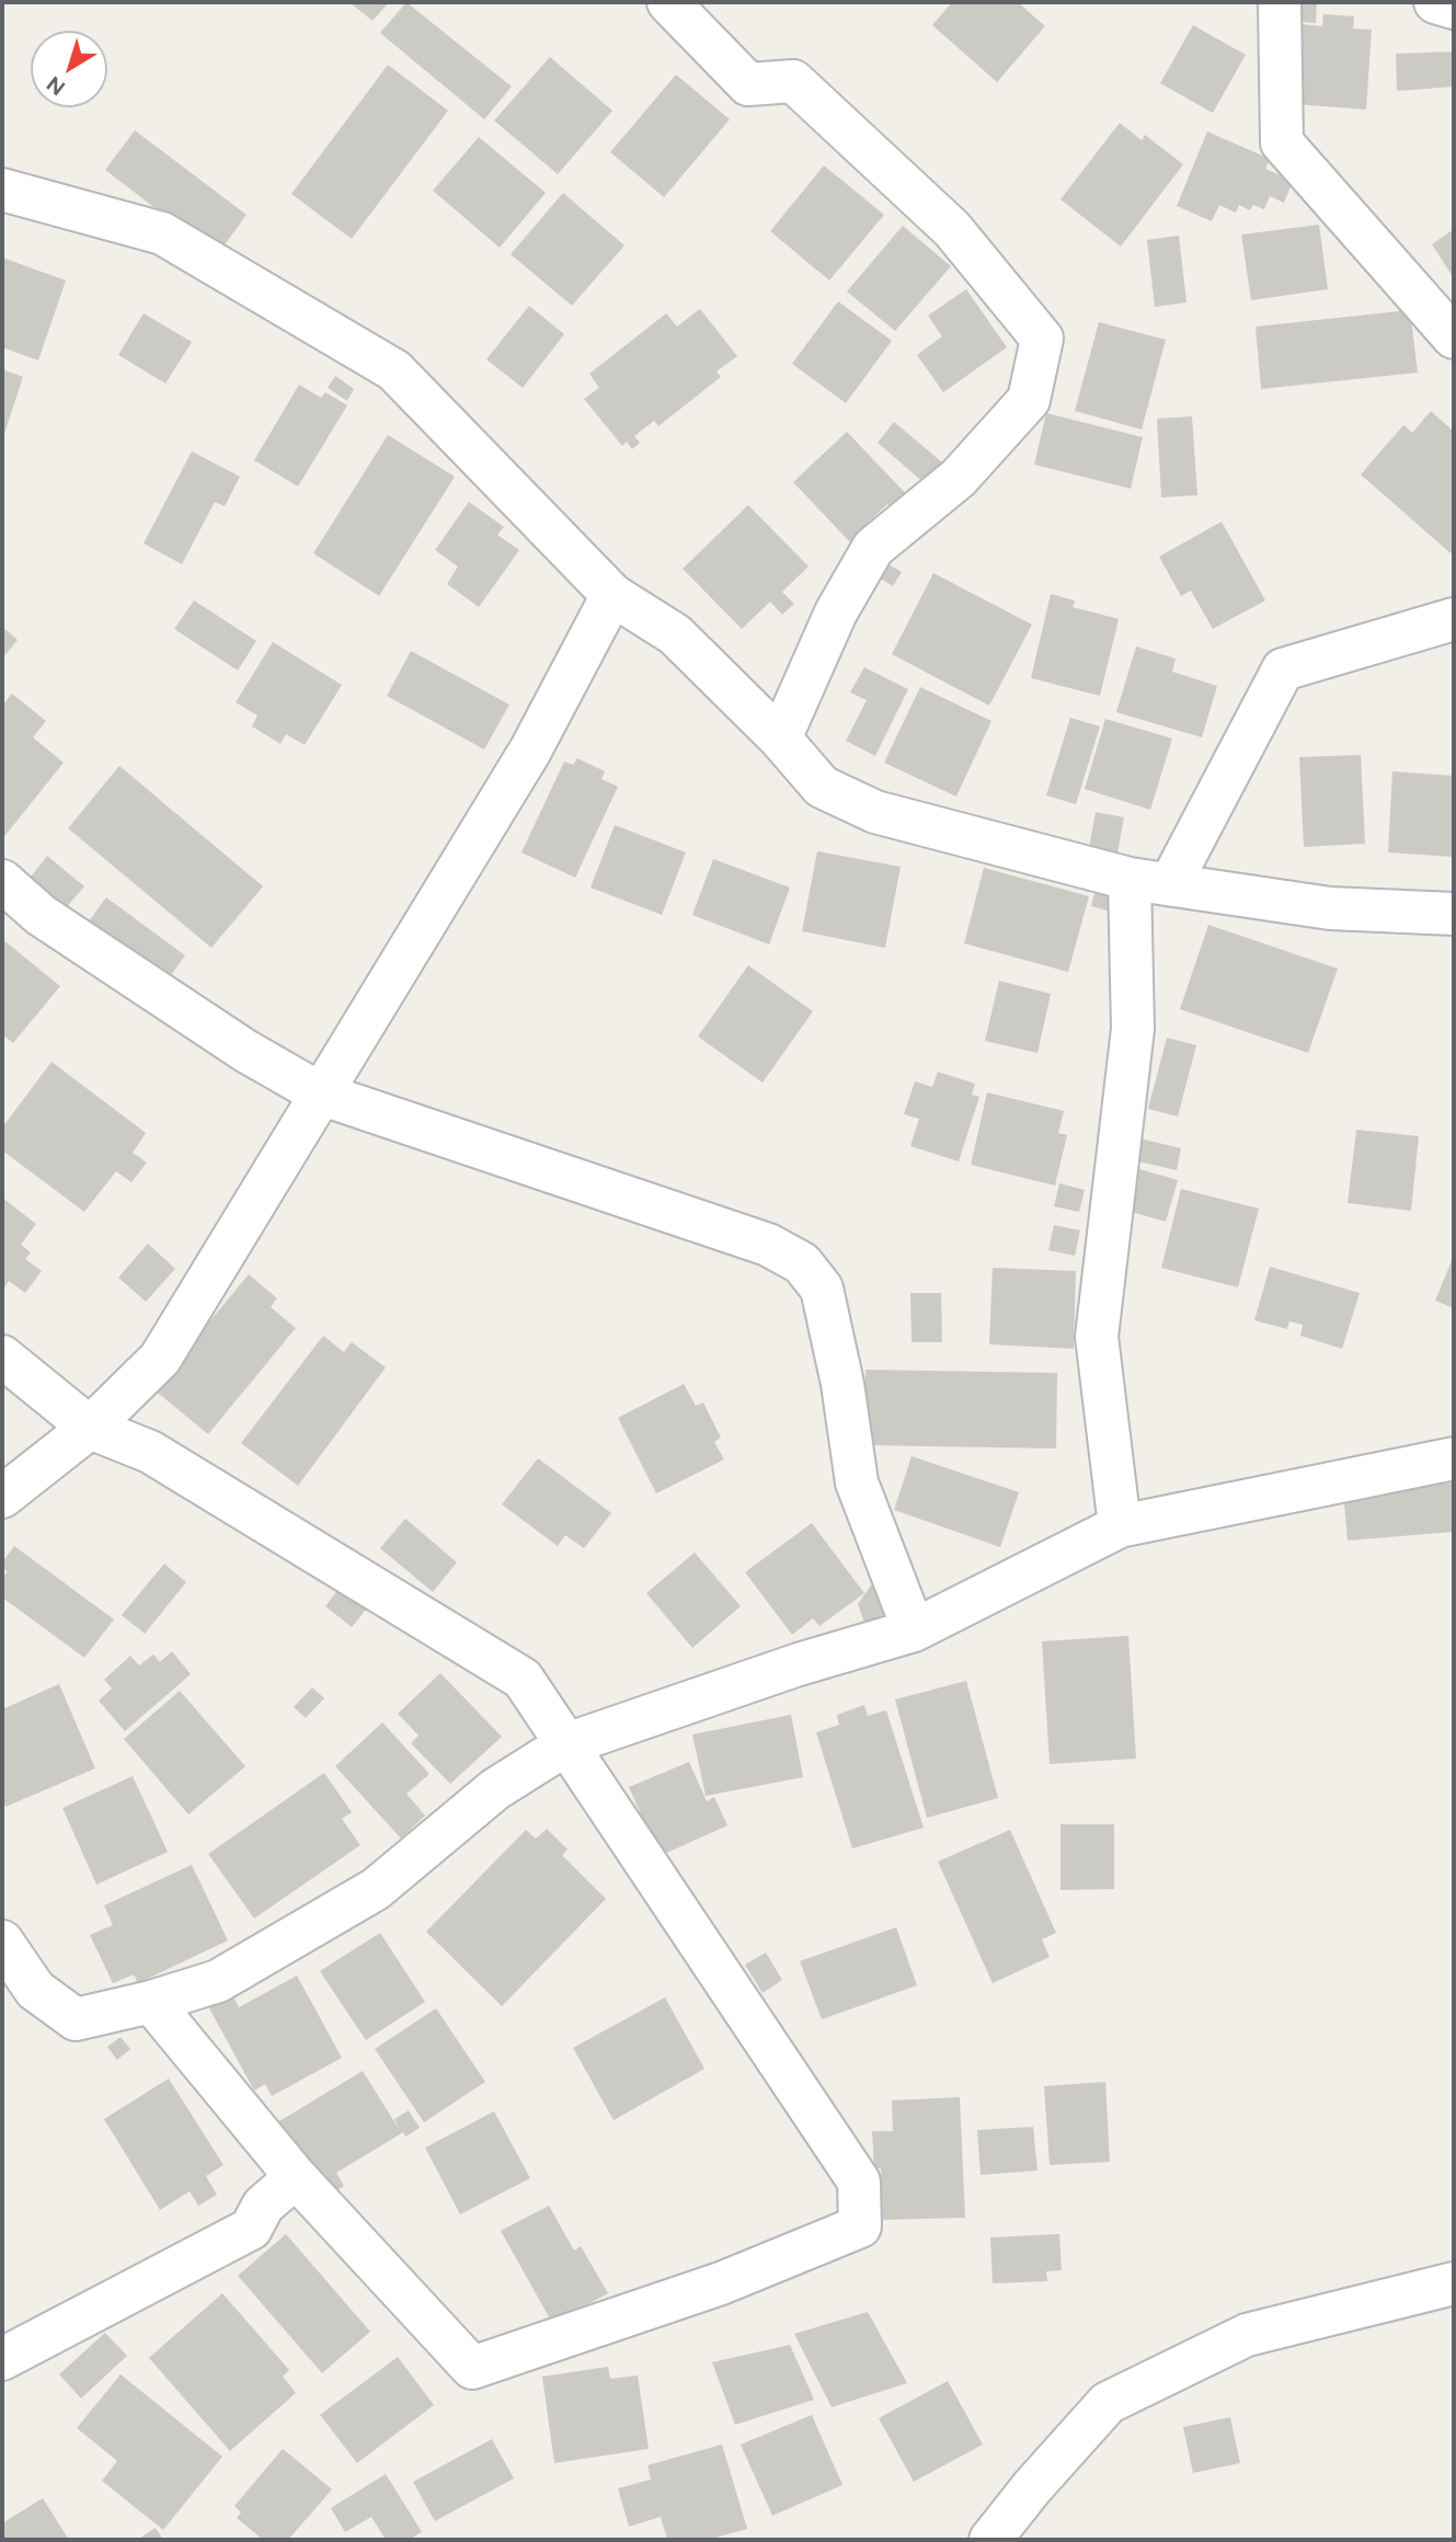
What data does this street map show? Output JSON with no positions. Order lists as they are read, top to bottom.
{
  "north": "bottom left"
}
